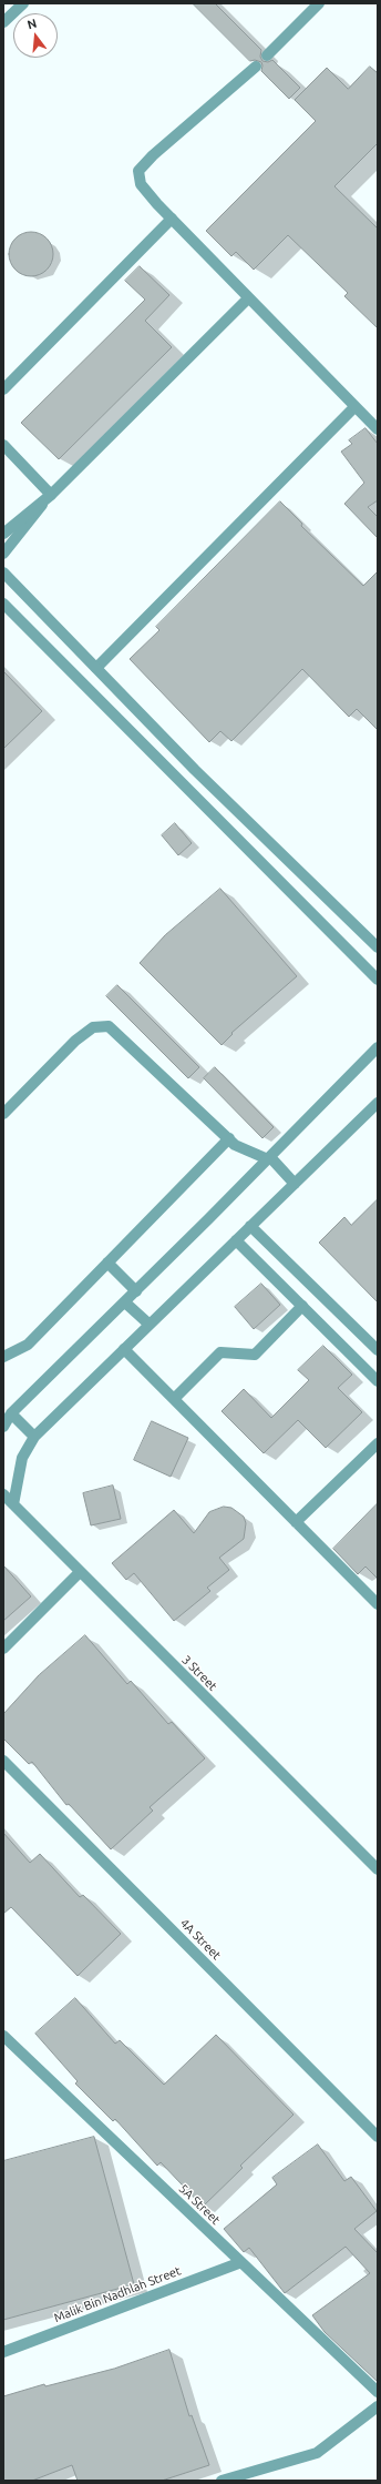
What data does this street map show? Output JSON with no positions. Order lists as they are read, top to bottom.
{
  "streets": {
    "street": [
      "3 Street",
      "4A Street",
      "5A Street",
      "Malik Bin Nadhlah Street"
    ]
  },
  "crossings": [
    ["5A Street", "Malik Bin Nadhlah Street"]
  ],
  "north": "top"
}
